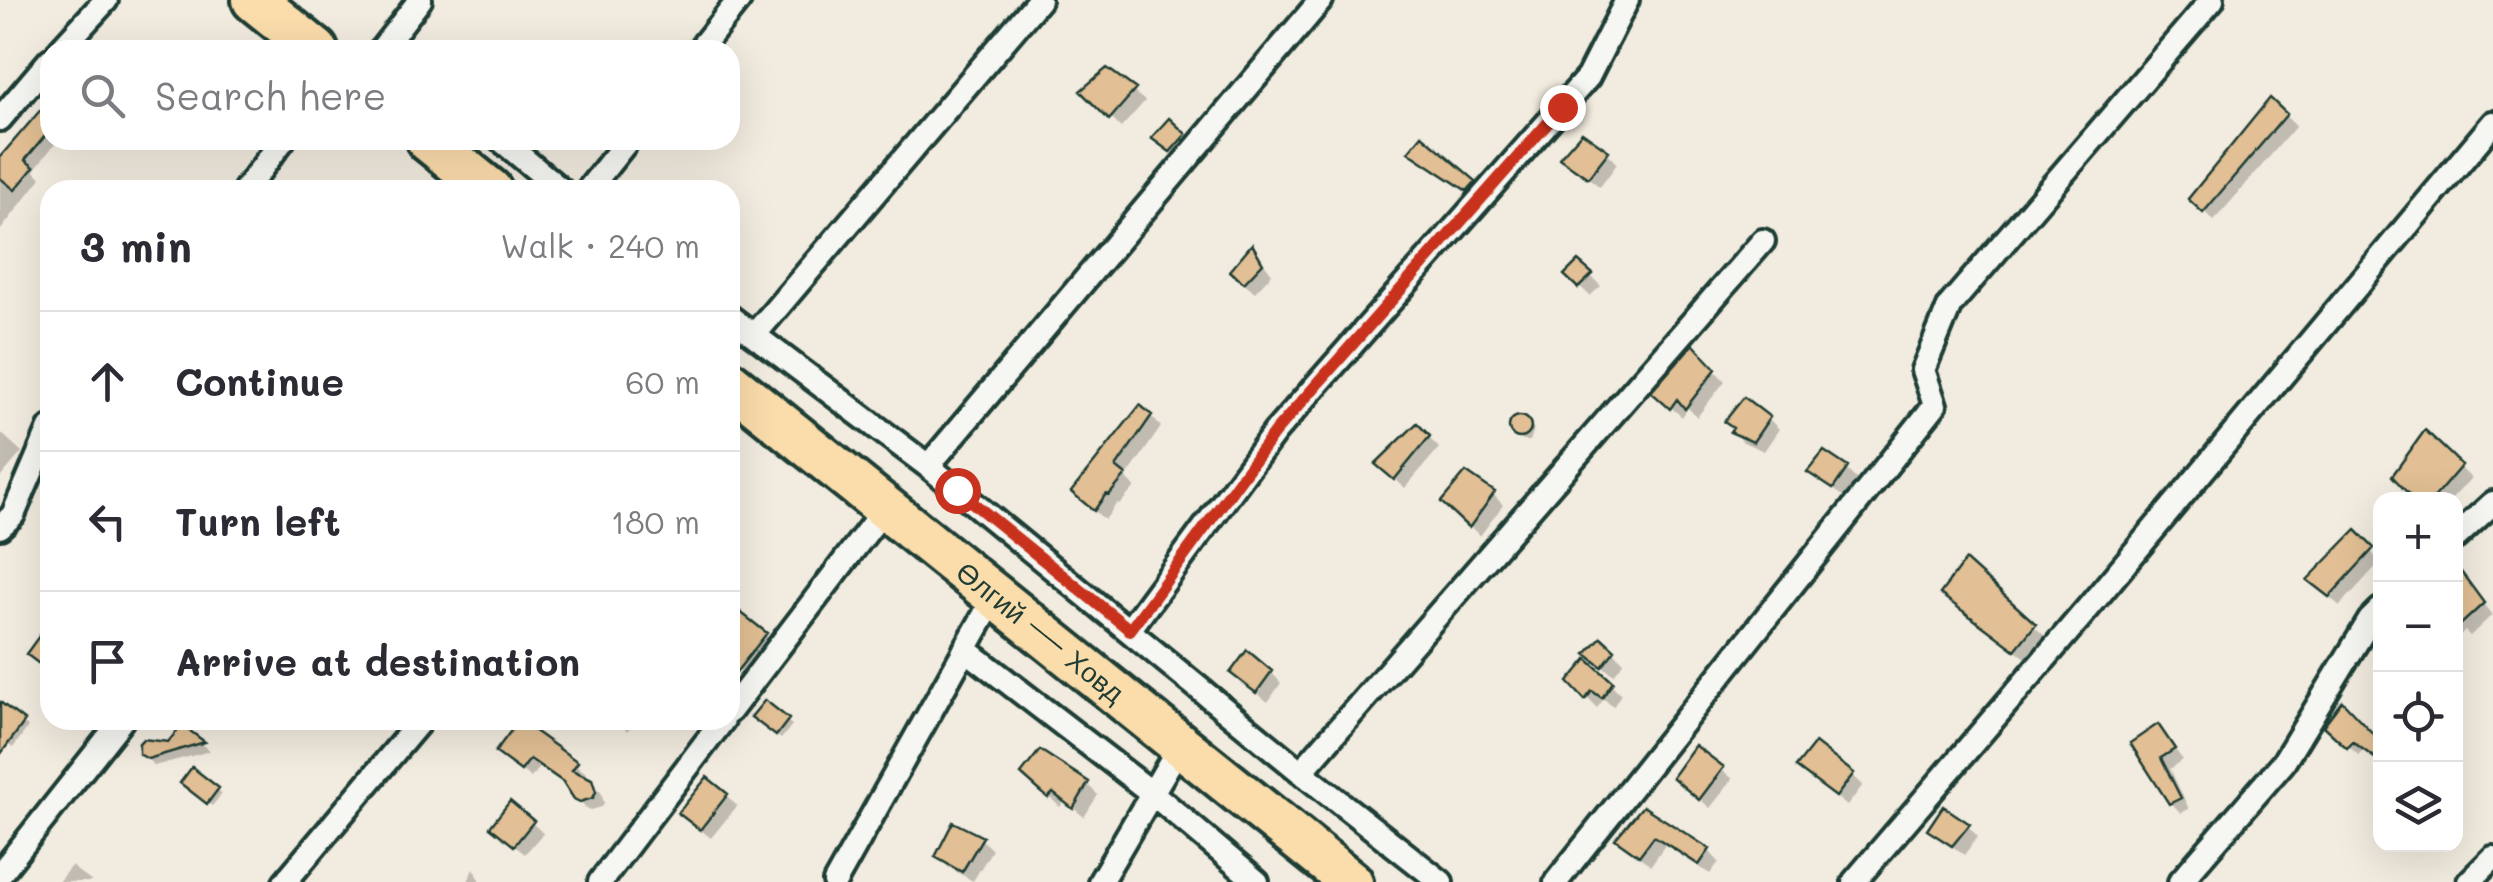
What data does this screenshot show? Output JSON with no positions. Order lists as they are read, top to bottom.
{
  "streets": {
    "highway": ["Өлгий — Ховд"]
  },
  "page": {
    "search": "Search here",
    "heading": ["3 min", "Walk · 240 m"],
    "list": [
      ["Continue", "60 m"],
      ["Turn left", "180 m"],
      "Arrive at destination"
    ],
    "map_buttons": ["+", "−"]
  }
}
